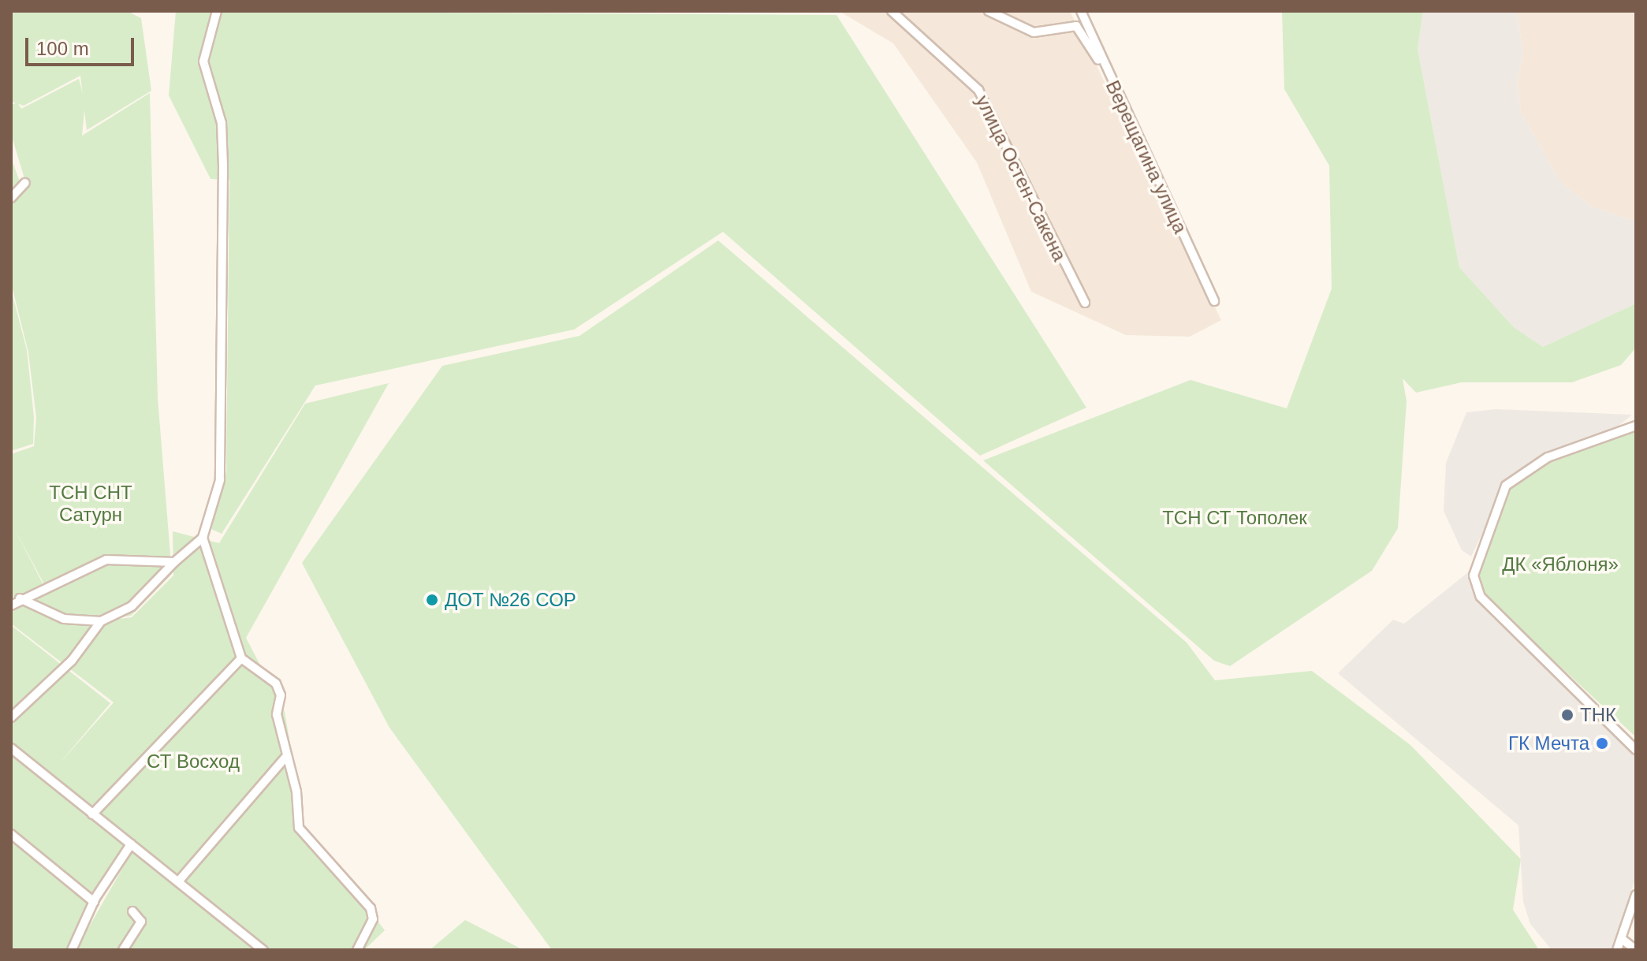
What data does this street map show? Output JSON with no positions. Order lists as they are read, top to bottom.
{
  "streets": {
    "street": ["Верещагина улица", "улица Остен-Сакена"]
  },
  "parks": [
    "ТСН СНТ Сатурн",
    "ТСН СТ Тополек",
    "ДК «Яблоня»",
    "СТ Восход"
  ],
  "places": ["ДОТ №26 СОР", "ТНК", "ГК Мечта"],
  "scale_bar": "100 m"
}
